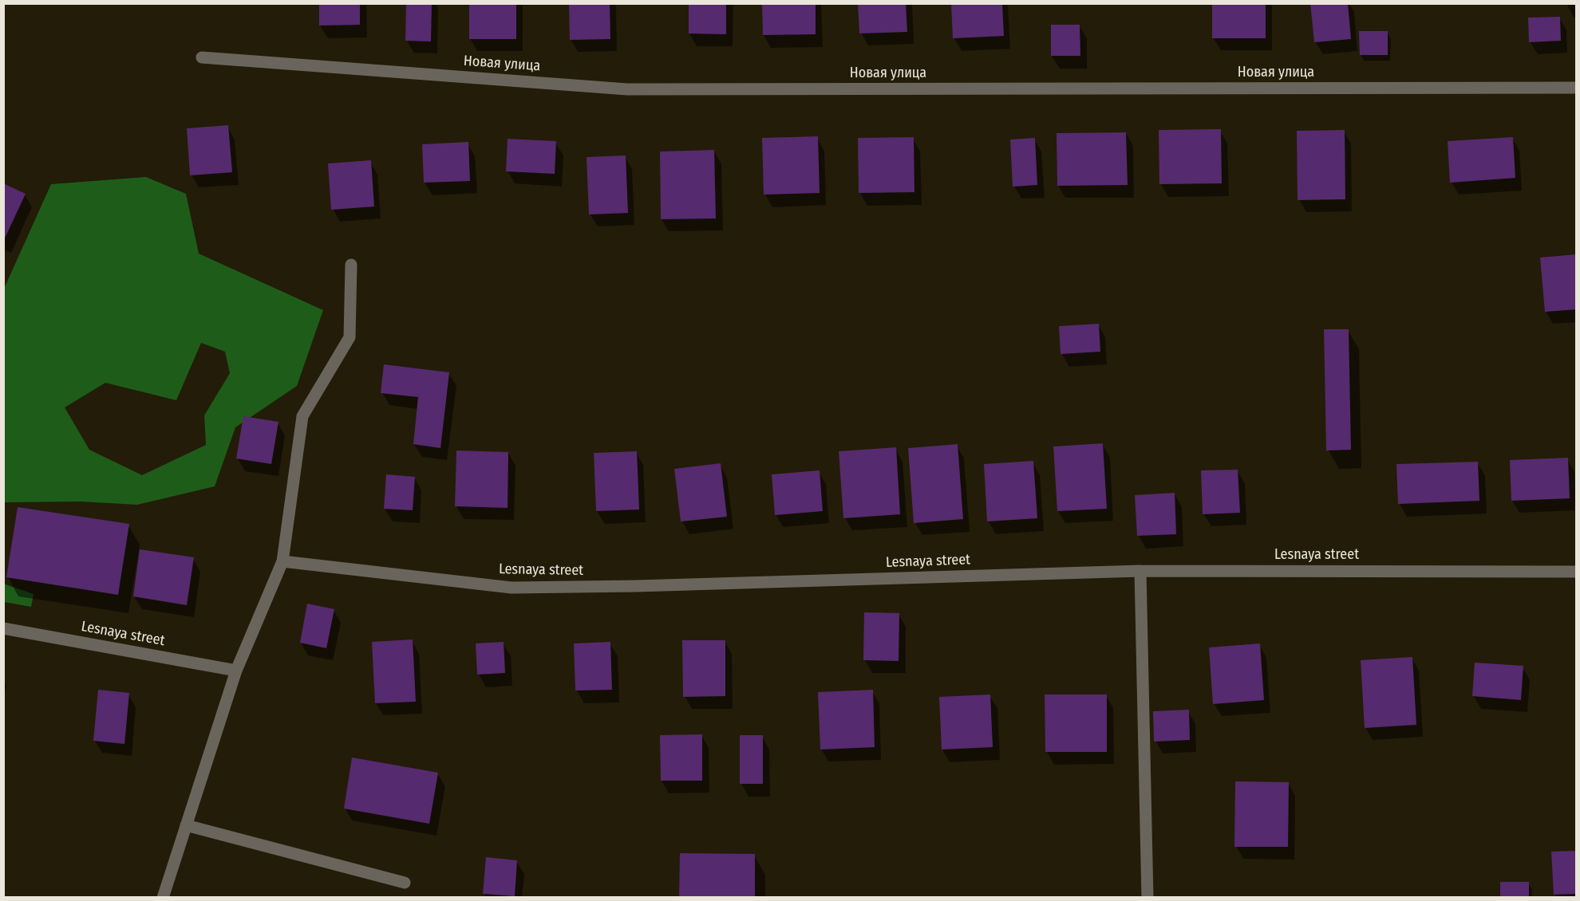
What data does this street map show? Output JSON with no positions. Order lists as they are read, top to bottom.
{
  "streets": {
    "street": ["Новая улица", "Lesnaya street"]
  }
}
